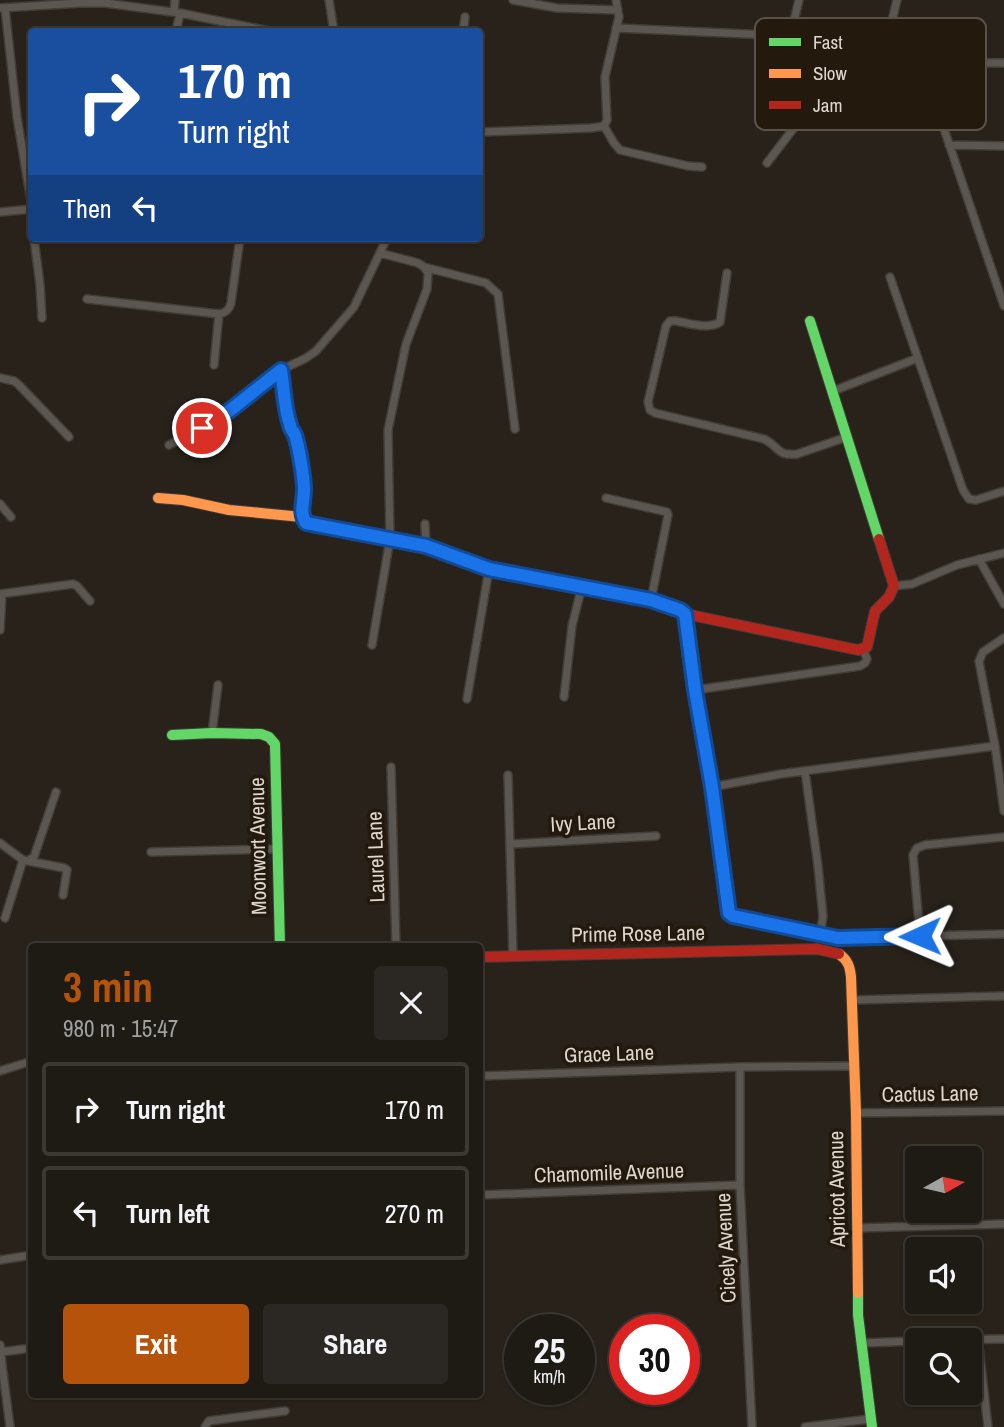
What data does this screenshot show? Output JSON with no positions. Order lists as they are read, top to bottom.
{
  "streets": {
    "street": [
      "Ivy Lane",
      "Moonwort Avenue",
      "Laurel Lane",
      "Prime Rose Lane",
      "Grace Lane",
      "Cactus Lane",
      "Chamomile Avenue",
      "Apricot Avenue",
      "Cicely Avenue"
    ]
  },
  "crossings": [
    ["Prime Rose Lane", "Apricot Avenue"],
    ["Grace Lane", "Apricot Avenue"],
    ["Grace Lane", "Cicely Avenue"],
    ["Cactus Lane", "Apricot Avenue"],
    ["Chamomile Avenue", "Cicely Avenue"]
  ],
  "legend": ["Fast", "Slow", "Jam"],
  "north": "right",
  "page": {
    "turn": ["170 m", "Turn right"],
    "then": "Then",
    "heading": ["3 min", "980 m · 15:47"],
    "list": [
      {
        "name": "Turn right",
        "value": "170 m"
      },
      {
        "name": "Turn left",
        "value": "270 m"
      }
    ],
    "buttons": ["Exit", "Share"],
    "speed": "25 km/h",
    "limit": "30"
  }
}
